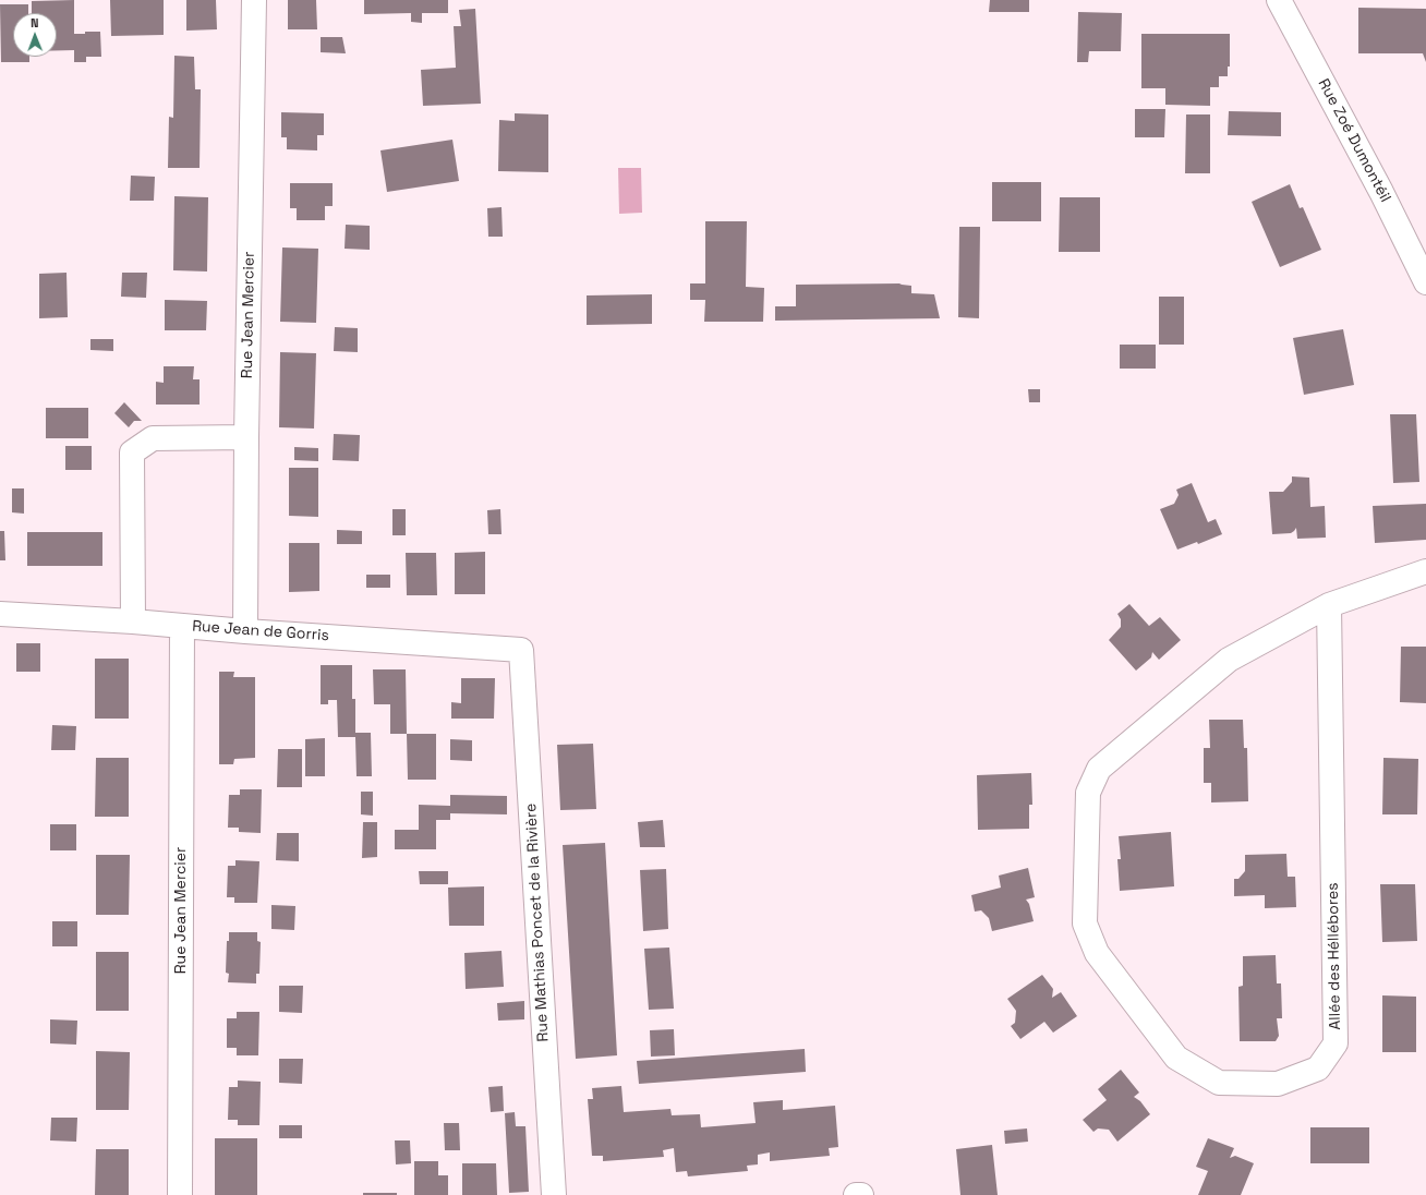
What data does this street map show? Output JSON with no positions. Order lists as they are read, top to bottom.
{
  "streets": {
    "street": [
      "Rue Zoé Dumontéil",
      "Rue Jean Mercier",
      "Rue Jean de Gorris",
      "Rue Mathias Poncet de la Rivière",
      "Allée des Héllébores"
    ]
  },
  "crossings": [
    ["Rue Jean Mercier", "Rue Jean de Gorris"],
    ["Rue Jean de Gorris", "Rue Mathias Poncet de la Rivière"]
  ],
  "north": "top"
}
